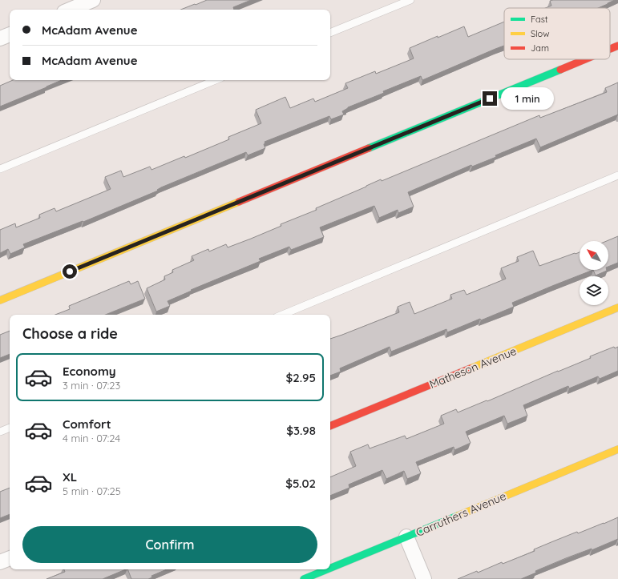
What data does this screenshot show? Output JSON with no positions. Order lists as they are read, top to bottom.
{
  "streets": {
    "street": ["Matheson Avenue", "Carruthers Avenue"]
  },
  "legend": ["Fast", "Slow", "Jam"],
  "north": "top left",
  "page": {
    "banner": ["McAdam Avenue", "McAdam Avenue"],
    "bubble": "1 min",
    "heading": "Choose a ride",
    "list": [
      {
        "name": "Economy",
        "note": "3 min · 07:23",
        "value": "$2.95"
      },
      {
        "name": "Comfort",
        "note": "4 min · 07:24",
        "value": "$3.98"
      },
      {
        "name": "XL",
        "note": "5 min · 07:25",
        "value": "$5.02"
      }
    ],
    "buttons": "Confirm"
  }
}
